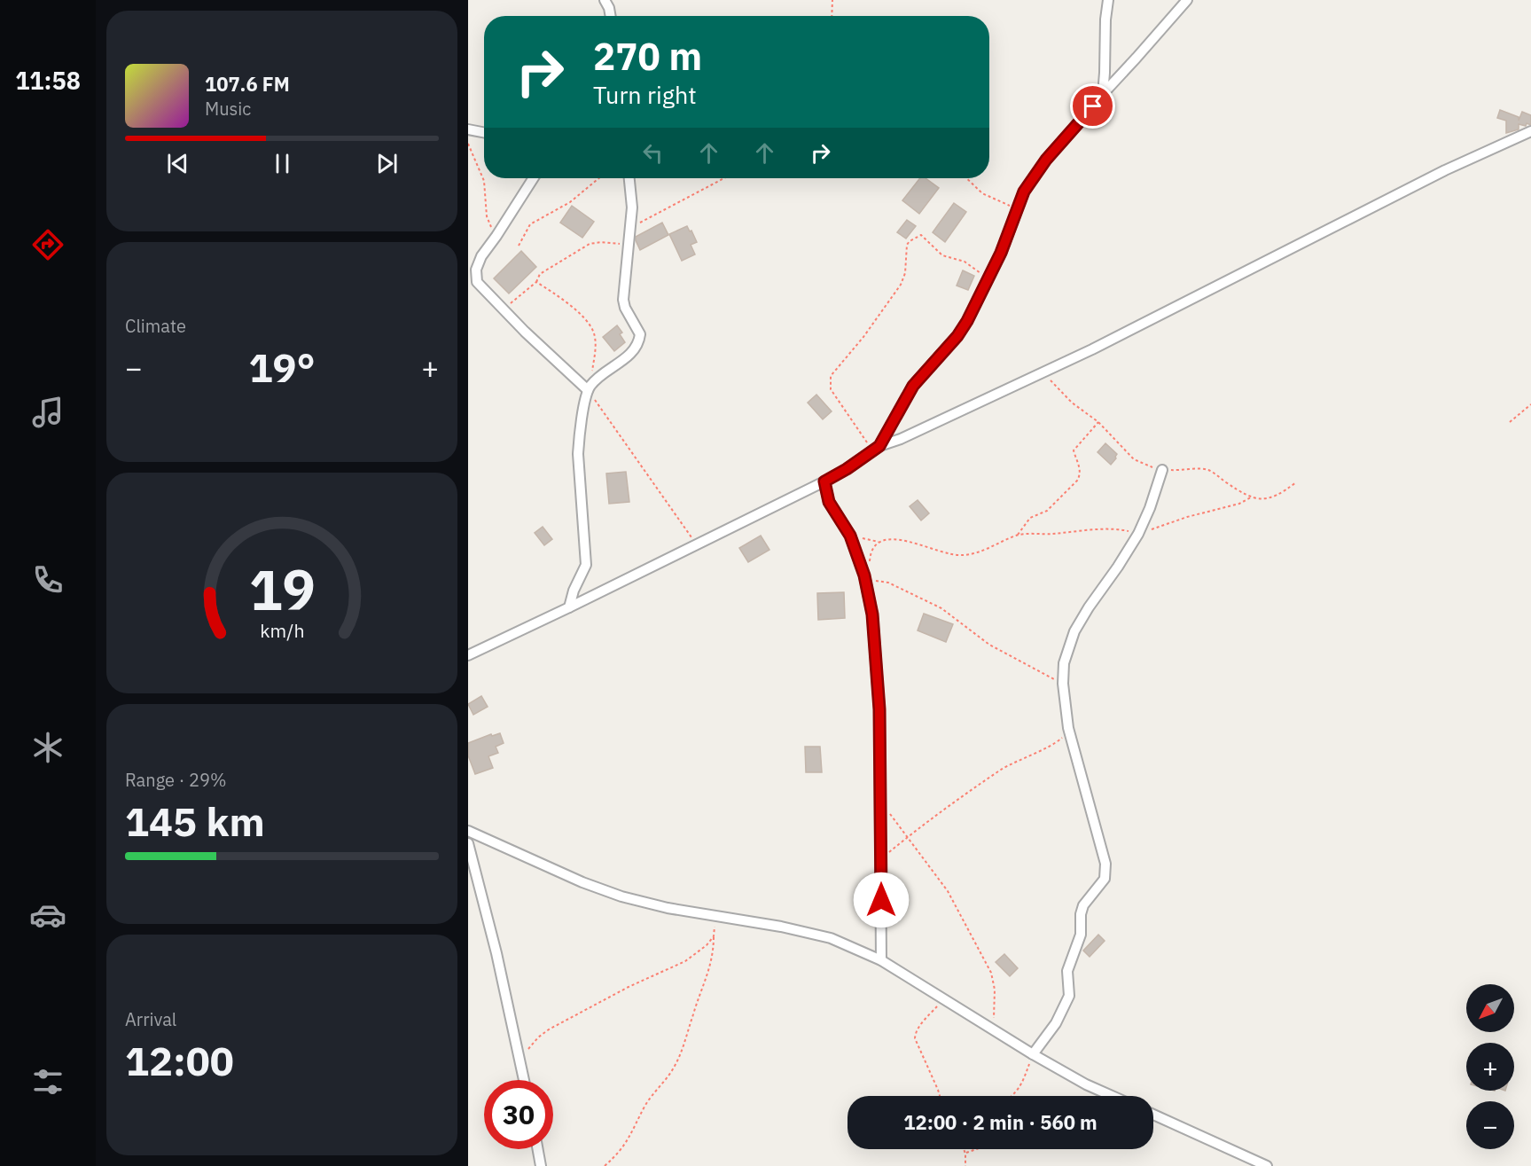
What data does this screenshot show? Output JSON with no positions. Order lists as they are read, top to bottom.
{
  "north": "bottom left",
  "page": {
    "tabs": "11:58",
    "turn": ["270 m", "Turn right"],
    "song": ["107.6 FM", "Music"],
    "tile": [
      "Climate",
      ["Range · 29%", "145 km"],
      ["Arrival", "12:00"]
    ],
    "heat": ["−", "19°", "+"],
    "map_buttons": ["+", "−"],
    "limit": "30",
    "trip": "12:00 · 2 min · 560 m",
    "gauge": ["19", "km/h"]
  }
}
